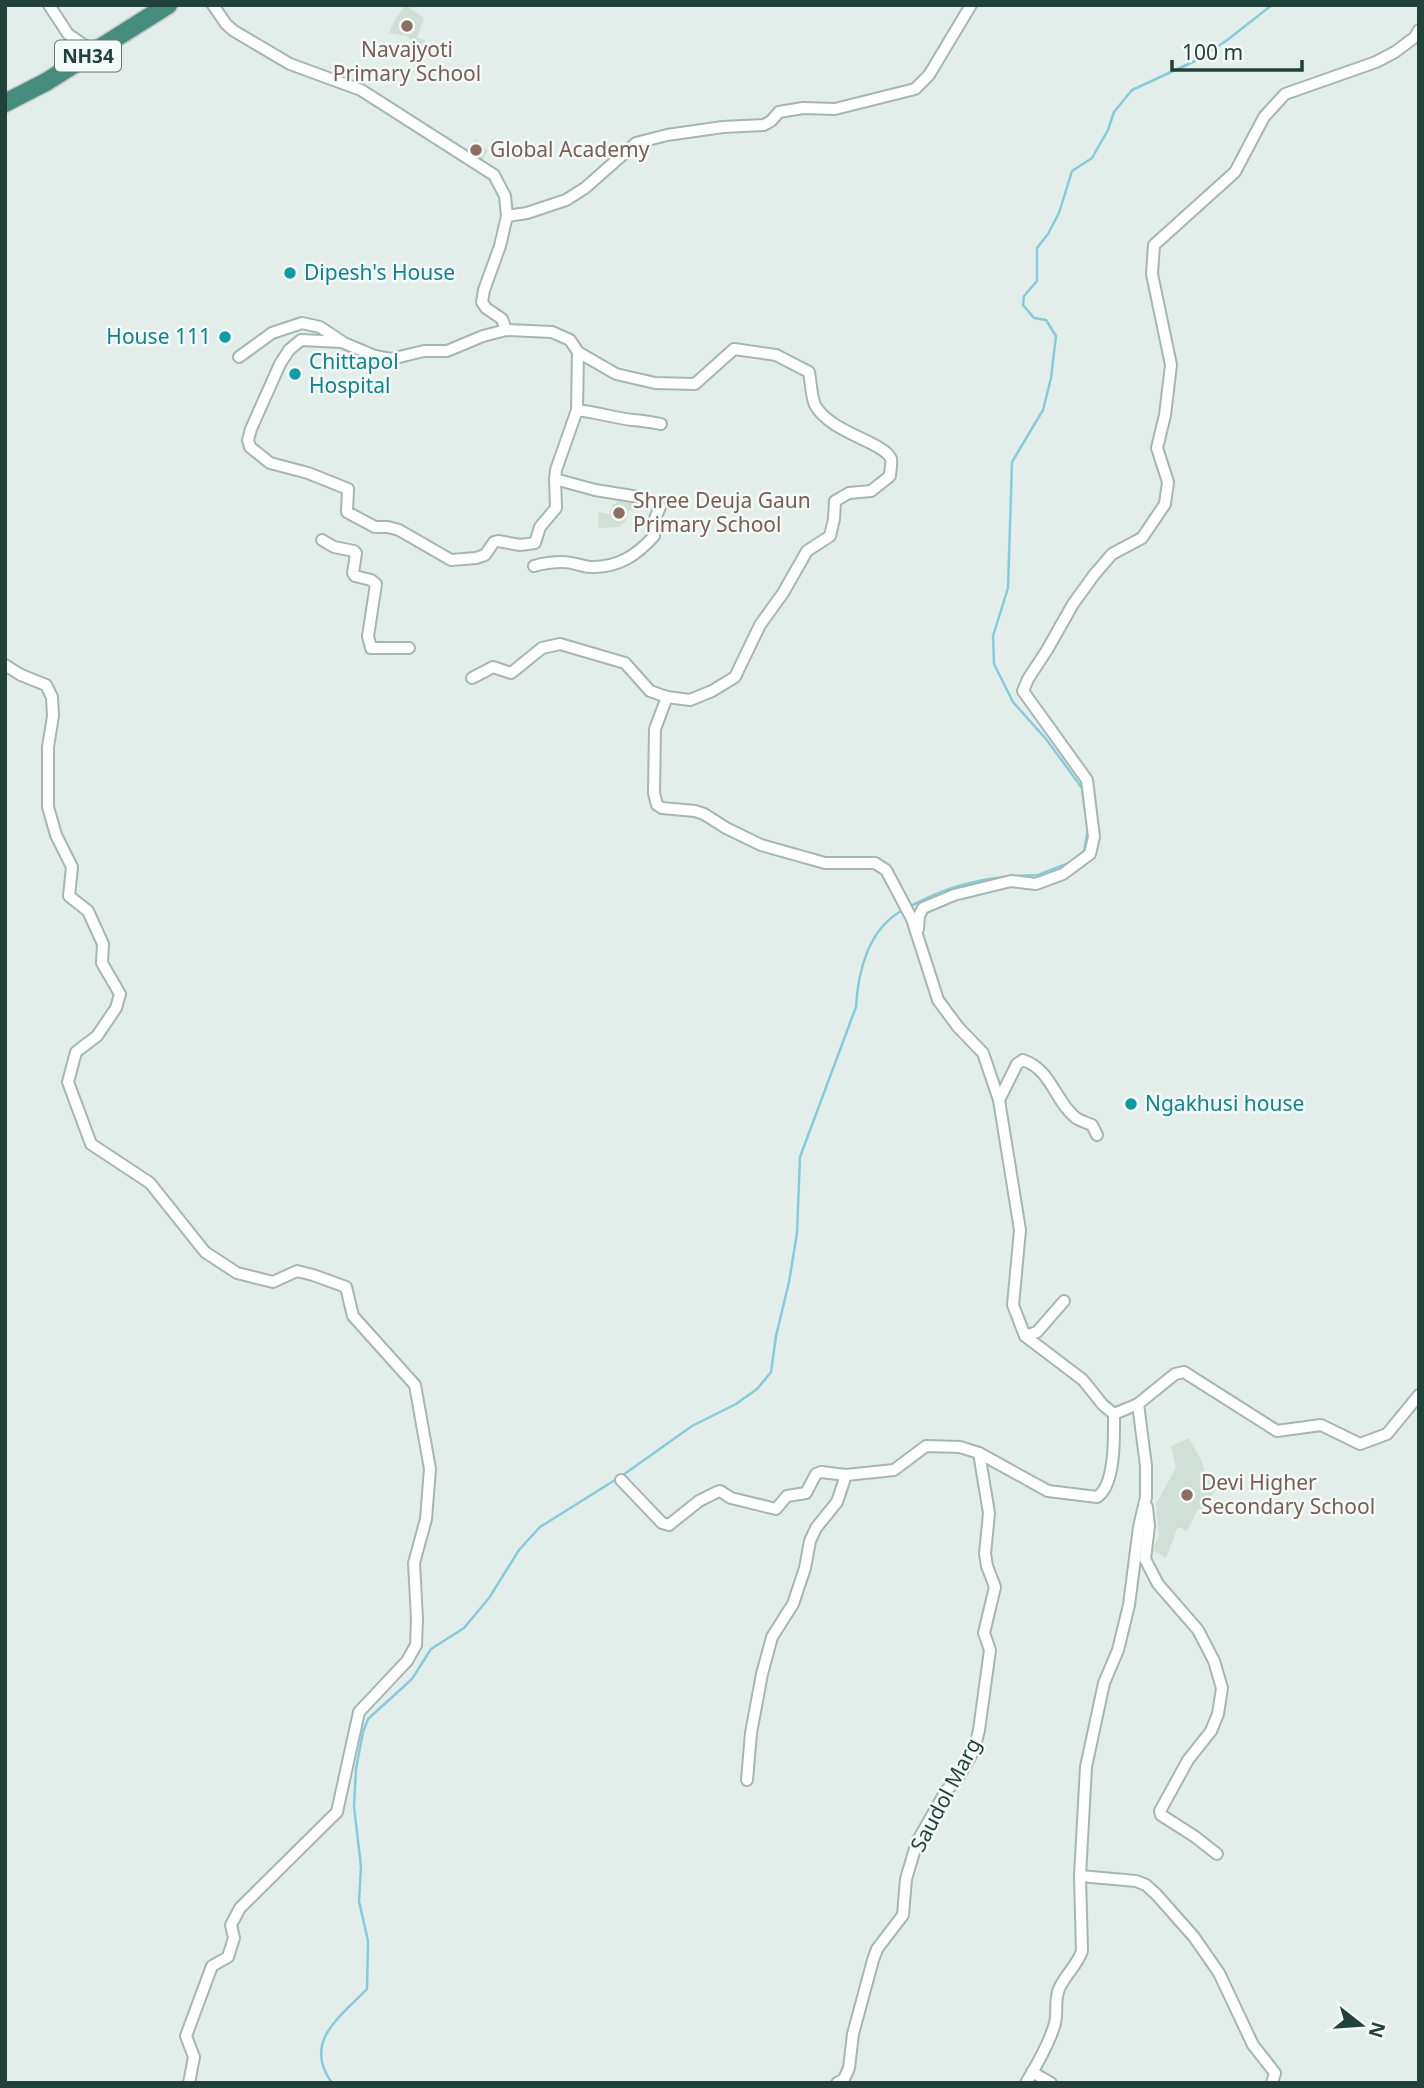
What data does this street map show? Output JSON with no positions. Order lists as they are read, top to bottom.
{
  "streets": {
    "highway": ["NH34"],
    "street": ["Saudol Marg"]
  },
  "places": [
    "Navajyoti Primary School",
    "Global Academy",
    "Dipesh's House",
    "House 111",
    "Chittapol Hospital",
    "Shree Deuja Gaun Primary School",
    "Ngakhusi house",
    "Devi Higher Secondary School"
  ],
  "scale_bar": "100 m",
  "north": "right"
}
